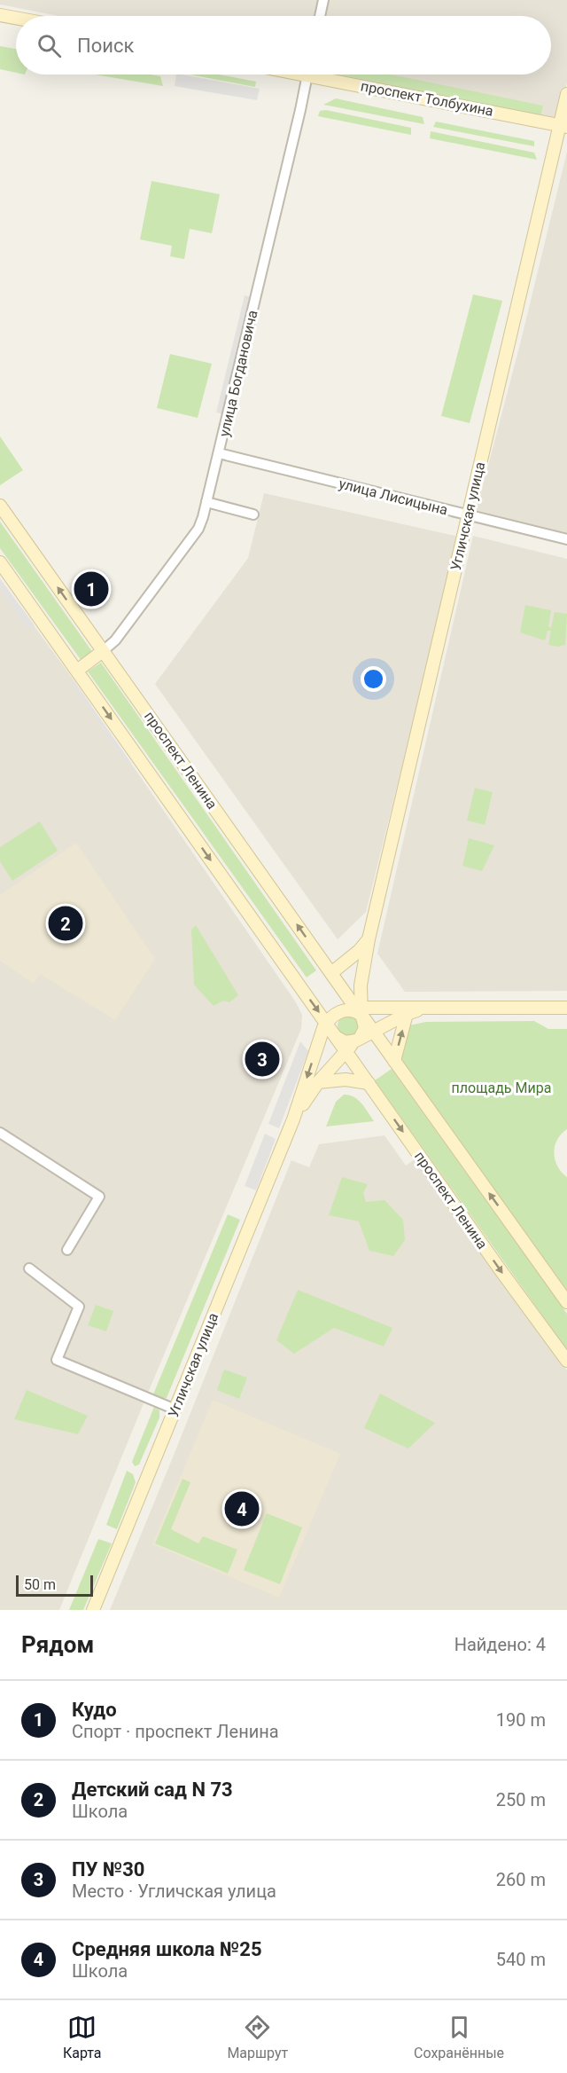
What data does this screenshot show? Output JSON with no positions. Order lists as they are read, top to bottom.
{
  "streets": {
    "main road": ["проспект Толбухина", "Угличская улица", "проспект Ленина"],
    "street": ["улица Богдановича", "улица Лисицына"]
  },
  "crossings": [
    ["проспект Толбухина", "Угличская улица"],
    ["улица Богдановича", "улица Лисицына"],
    ["улица Богдановича", "проспект Ленина"],
    ["улица Лисицына", "Угличская улица"],
    ["Угличская улица", "проспект Ленина"]
  ],
  "parks": ["площадь Мира"],
  "scale_bar": "50 m",
  "page": {
    "search": "Поиск",
    "pins": [
      "1",
      "2",
      "3",
      "4"
    ],
    "scale": "50 m",
    "heading": ["Рядом", "Найдено: 4"],
    "list": [
      {
        "mark": "1",
        "name": "Кудо",
        "note": "Спорт · проспект Ленина",
        "value": "190 m"
      },
      {
        "mark": "2",
        "name": "Детский сад N 73",
        "note": "Школа",
        "value": "250 m"
      },
      {
        "mark": "3",
        "name": "ПУ №30",
        "note": "Место · Угличская улица",
        "value": "260 m"
      },
      {
        "mark": "4",
        "name": "Средняя школа №25",
        "note": "Школа",
        "value": "540 m"
      }
    ],
    "nav": ["Карта", "Маршрут", "Сохранённые"]
  }
}
